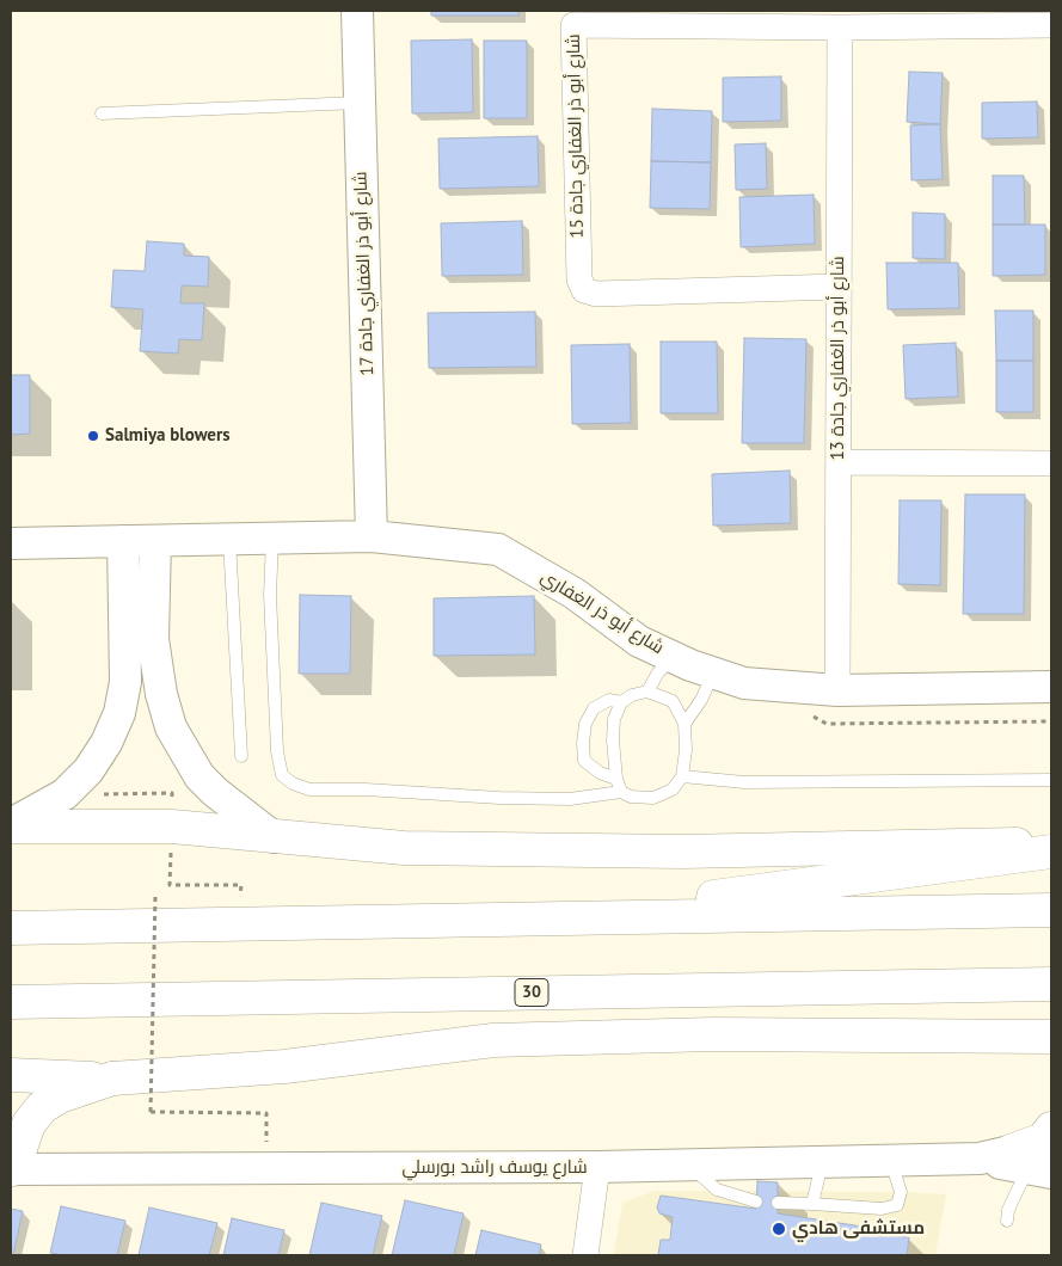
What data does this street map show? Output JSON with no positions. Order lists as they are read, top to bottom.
{
  "streets": {
    "main road": ["30"],
    "street": [
      "شارع أبو ذر الغفاري جادة 15",
      "شارع أبو ذر الغفاري جادة 17",
      "شارع أبو ذر الغفاري جادة 13",
      "شارع أبو ذر الغفاري",
      "شارع يوسف راشد بورسلي"
    ]
  },
  "crossings": [
    ["شارع أبو ذر الغفاري جادة 15", "شارع أبو ذر الغفاري جادة 13"],
    ["شارع أبو ذر الغفاري جادة 17", "شارع أبو ذر الغفاري"],
    ["شارع أبو ذر الغفاري جادة 13", "شارع أبو ذر الغفاري"]
  ],
  "places": ["Salmiya blowers", "مستشفى هادي"]
}
